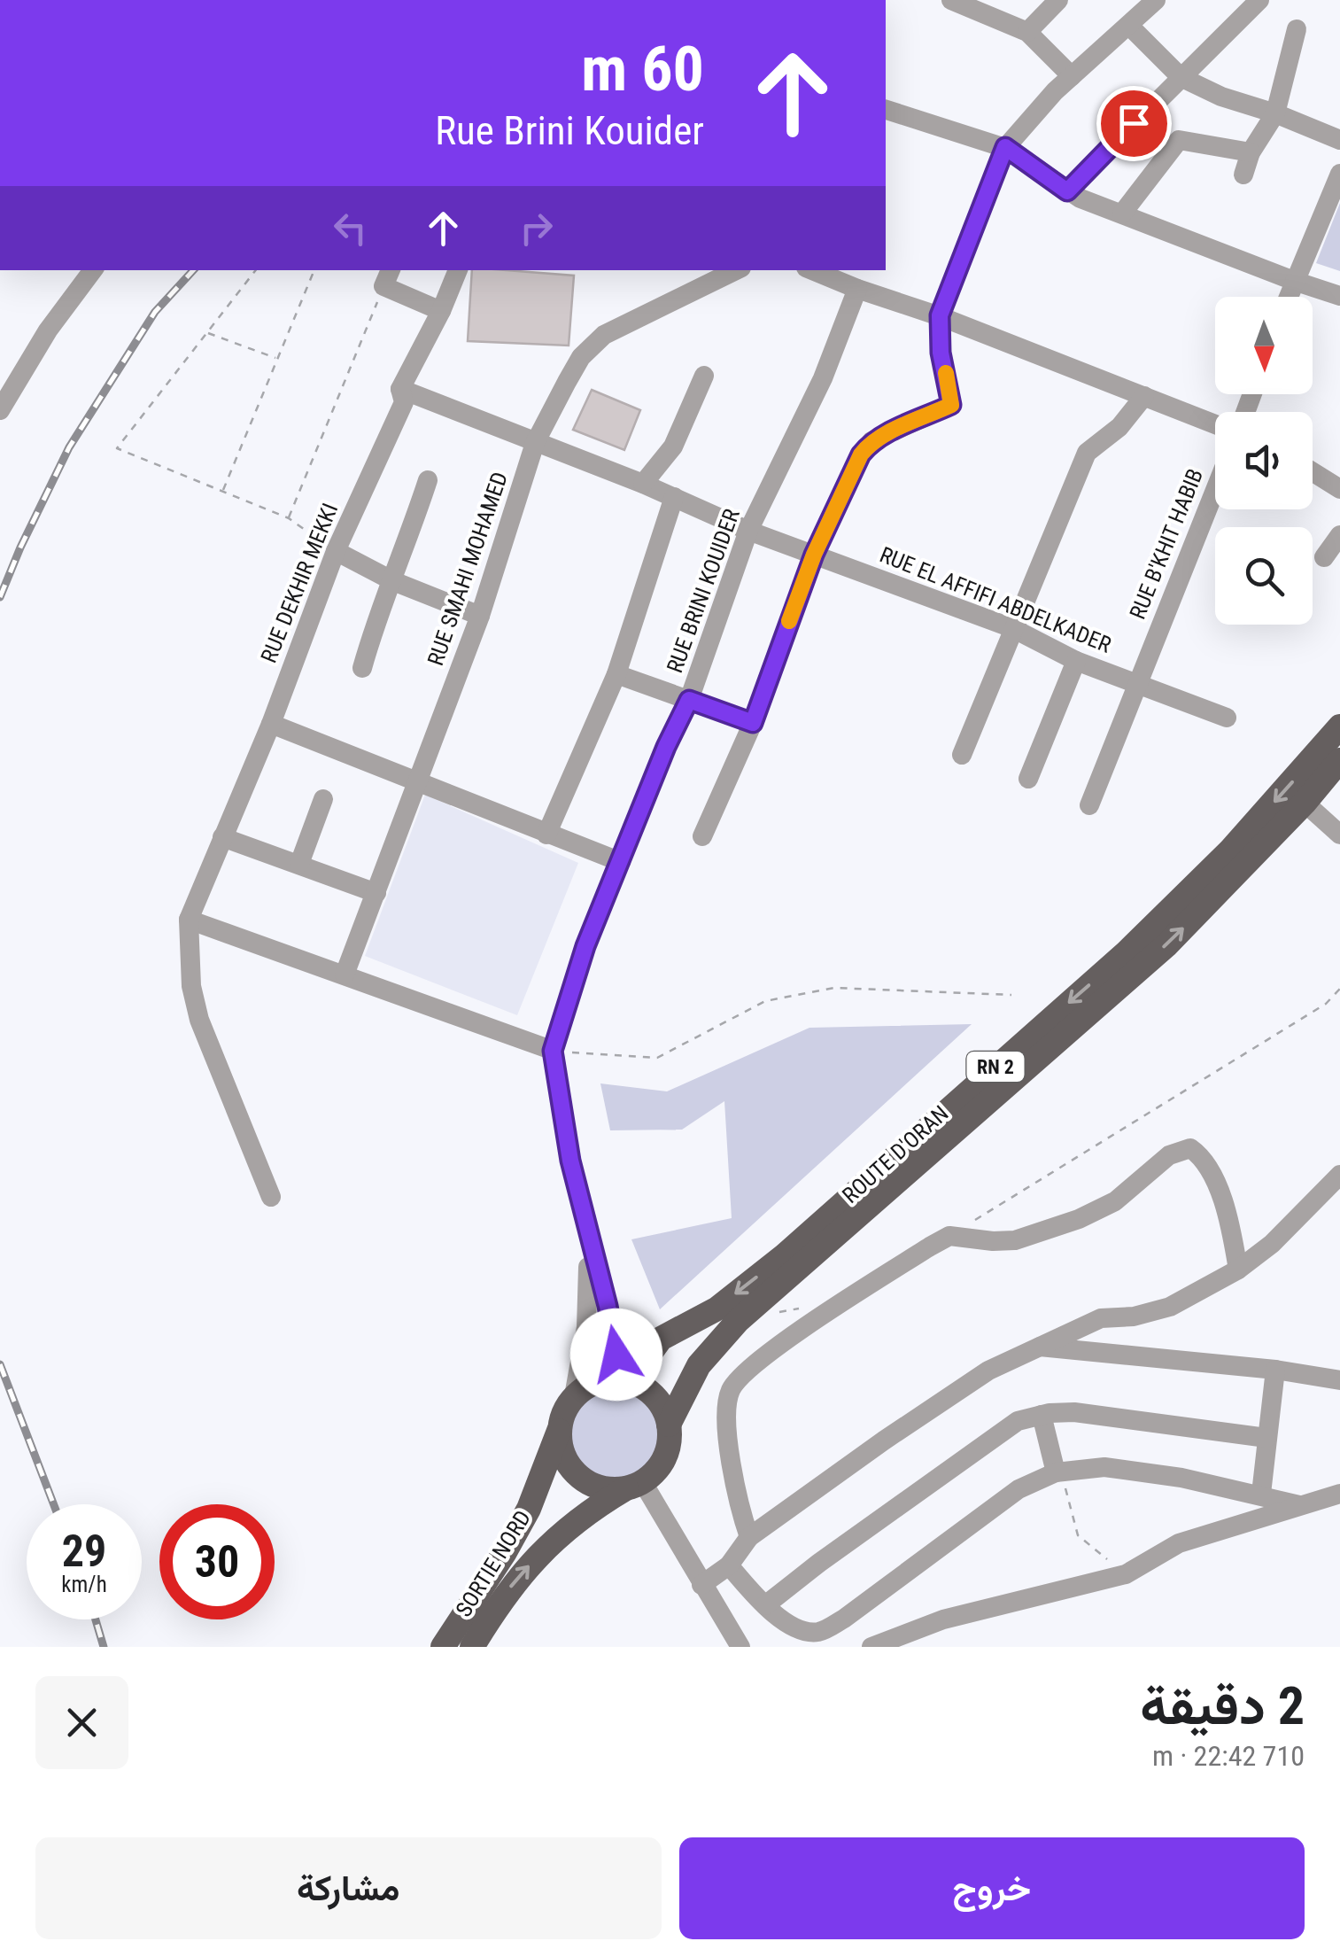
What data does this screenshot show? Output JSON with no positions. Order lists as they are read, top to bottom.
{
  "streets": {
    "main road": ["RN 2", "ROUTE D'ORAN", "SORTIE NORD"],
    "street": [
      "RUE B'KHIT HABIB",
      "RUE SMAHI MOHAMED",
      "RUE DEKHIR MEKKI",
      "RUE BRINI KOUIDER",
      "RUE EL AFFIFI ABDELKADER"
    ]
  },
  "crossings": [
    ["RUE B'KHIT HABIB", "RUE EL AFFIFI ABDELKADER"],
    ["RUE SMAHI MOHAMED", "RUE EL AFFIFI ABDELKADER"],
    ["RUE DEKHIR MEKKI", "RUE EL AFFIFI ABDELKADER"],
    ["RUE BRINI KOUIDER", "RUE EL AFFIFI ABDELKADER"],
    ["ROUTE D'ORAN", "SORTIE NORD"]
  ],
  "north": "bottom",
  "page": {
    "turn": ["60 m", "Rue Brini Kouider"],
    "speed": "29 km/h",
    "limit": "30",
    "heading": ["2 دقيقة", "710 m · 22:42"],
    "buttons": ["خروج", "مشاركة"]
  }
}
